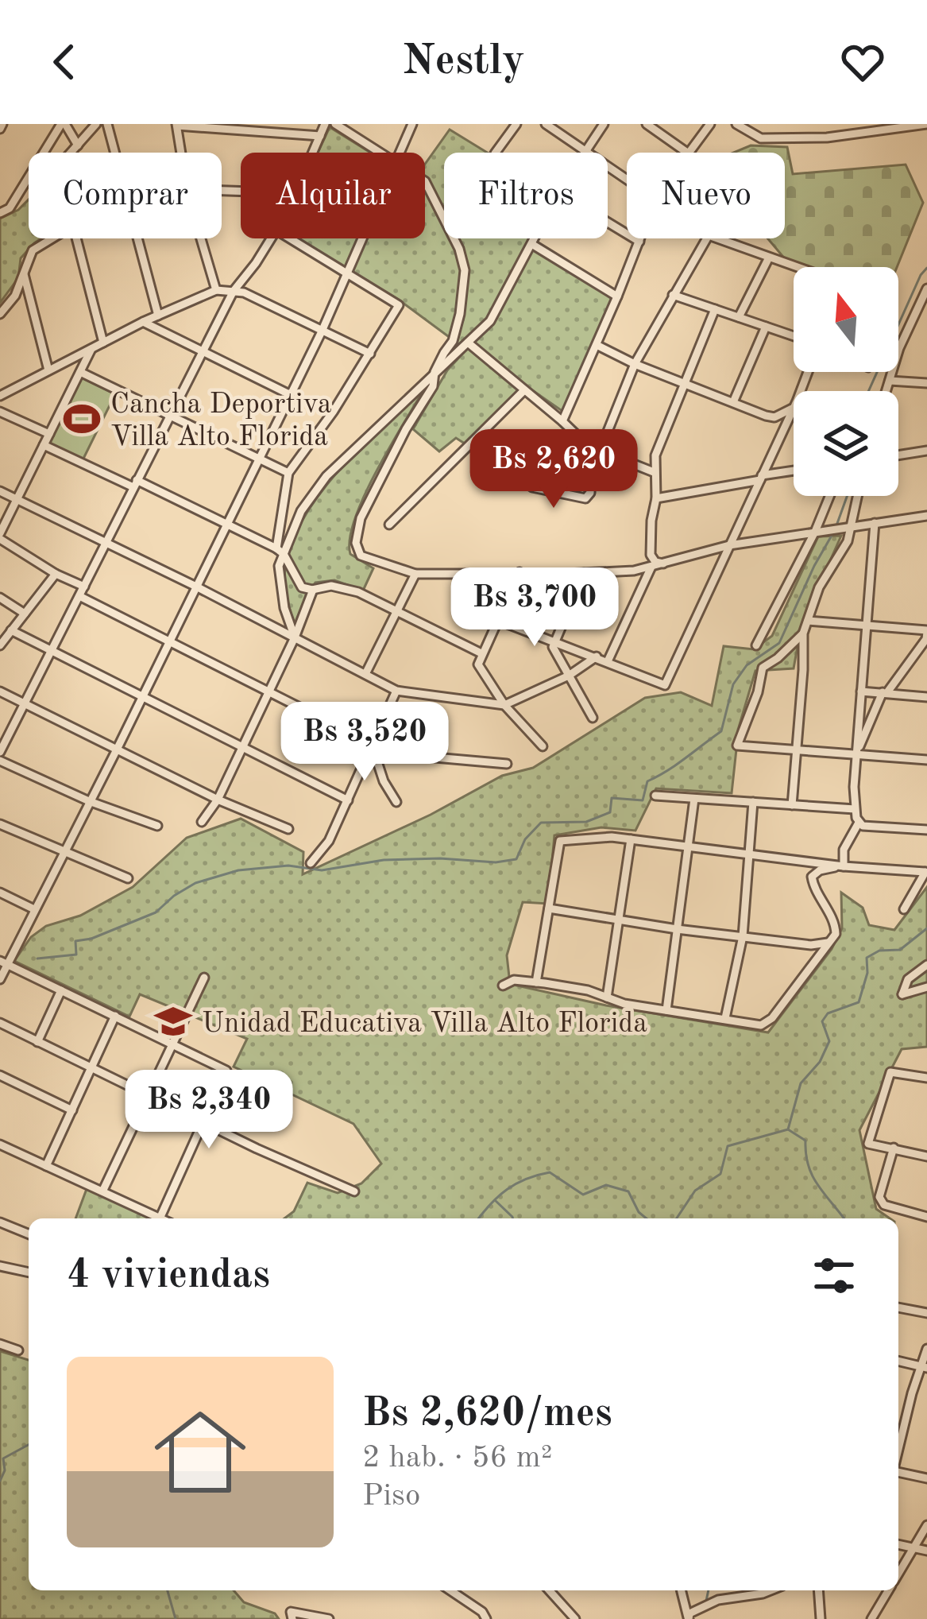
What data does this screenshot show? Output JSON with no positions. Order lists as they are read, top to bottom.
{
  "places": {
    "sports": ["Cancha Deportiva Villa Alto Florida"],
    "school or university": ["Unidad Educativa Villa Alto Florida"]
  },
  "north": "top",
  "page": {
    "header": "Nestly",
    "chip": [
      "Comprar",
      "Alquilar",
      "Filtros",
      "Nuevo"
    ],
    "price": [
      "Bs 2,620",
      "Bs 3,700",
      "Bs 3,520",
      "Bs 2,340"
    ],
    "heading": "4 viviendas",
    "list": [
      {
        "name": "Bs 2,620/mes",
        "note": "2 hab. · 56 m² · Piso"
      }
    ]
  }
}
